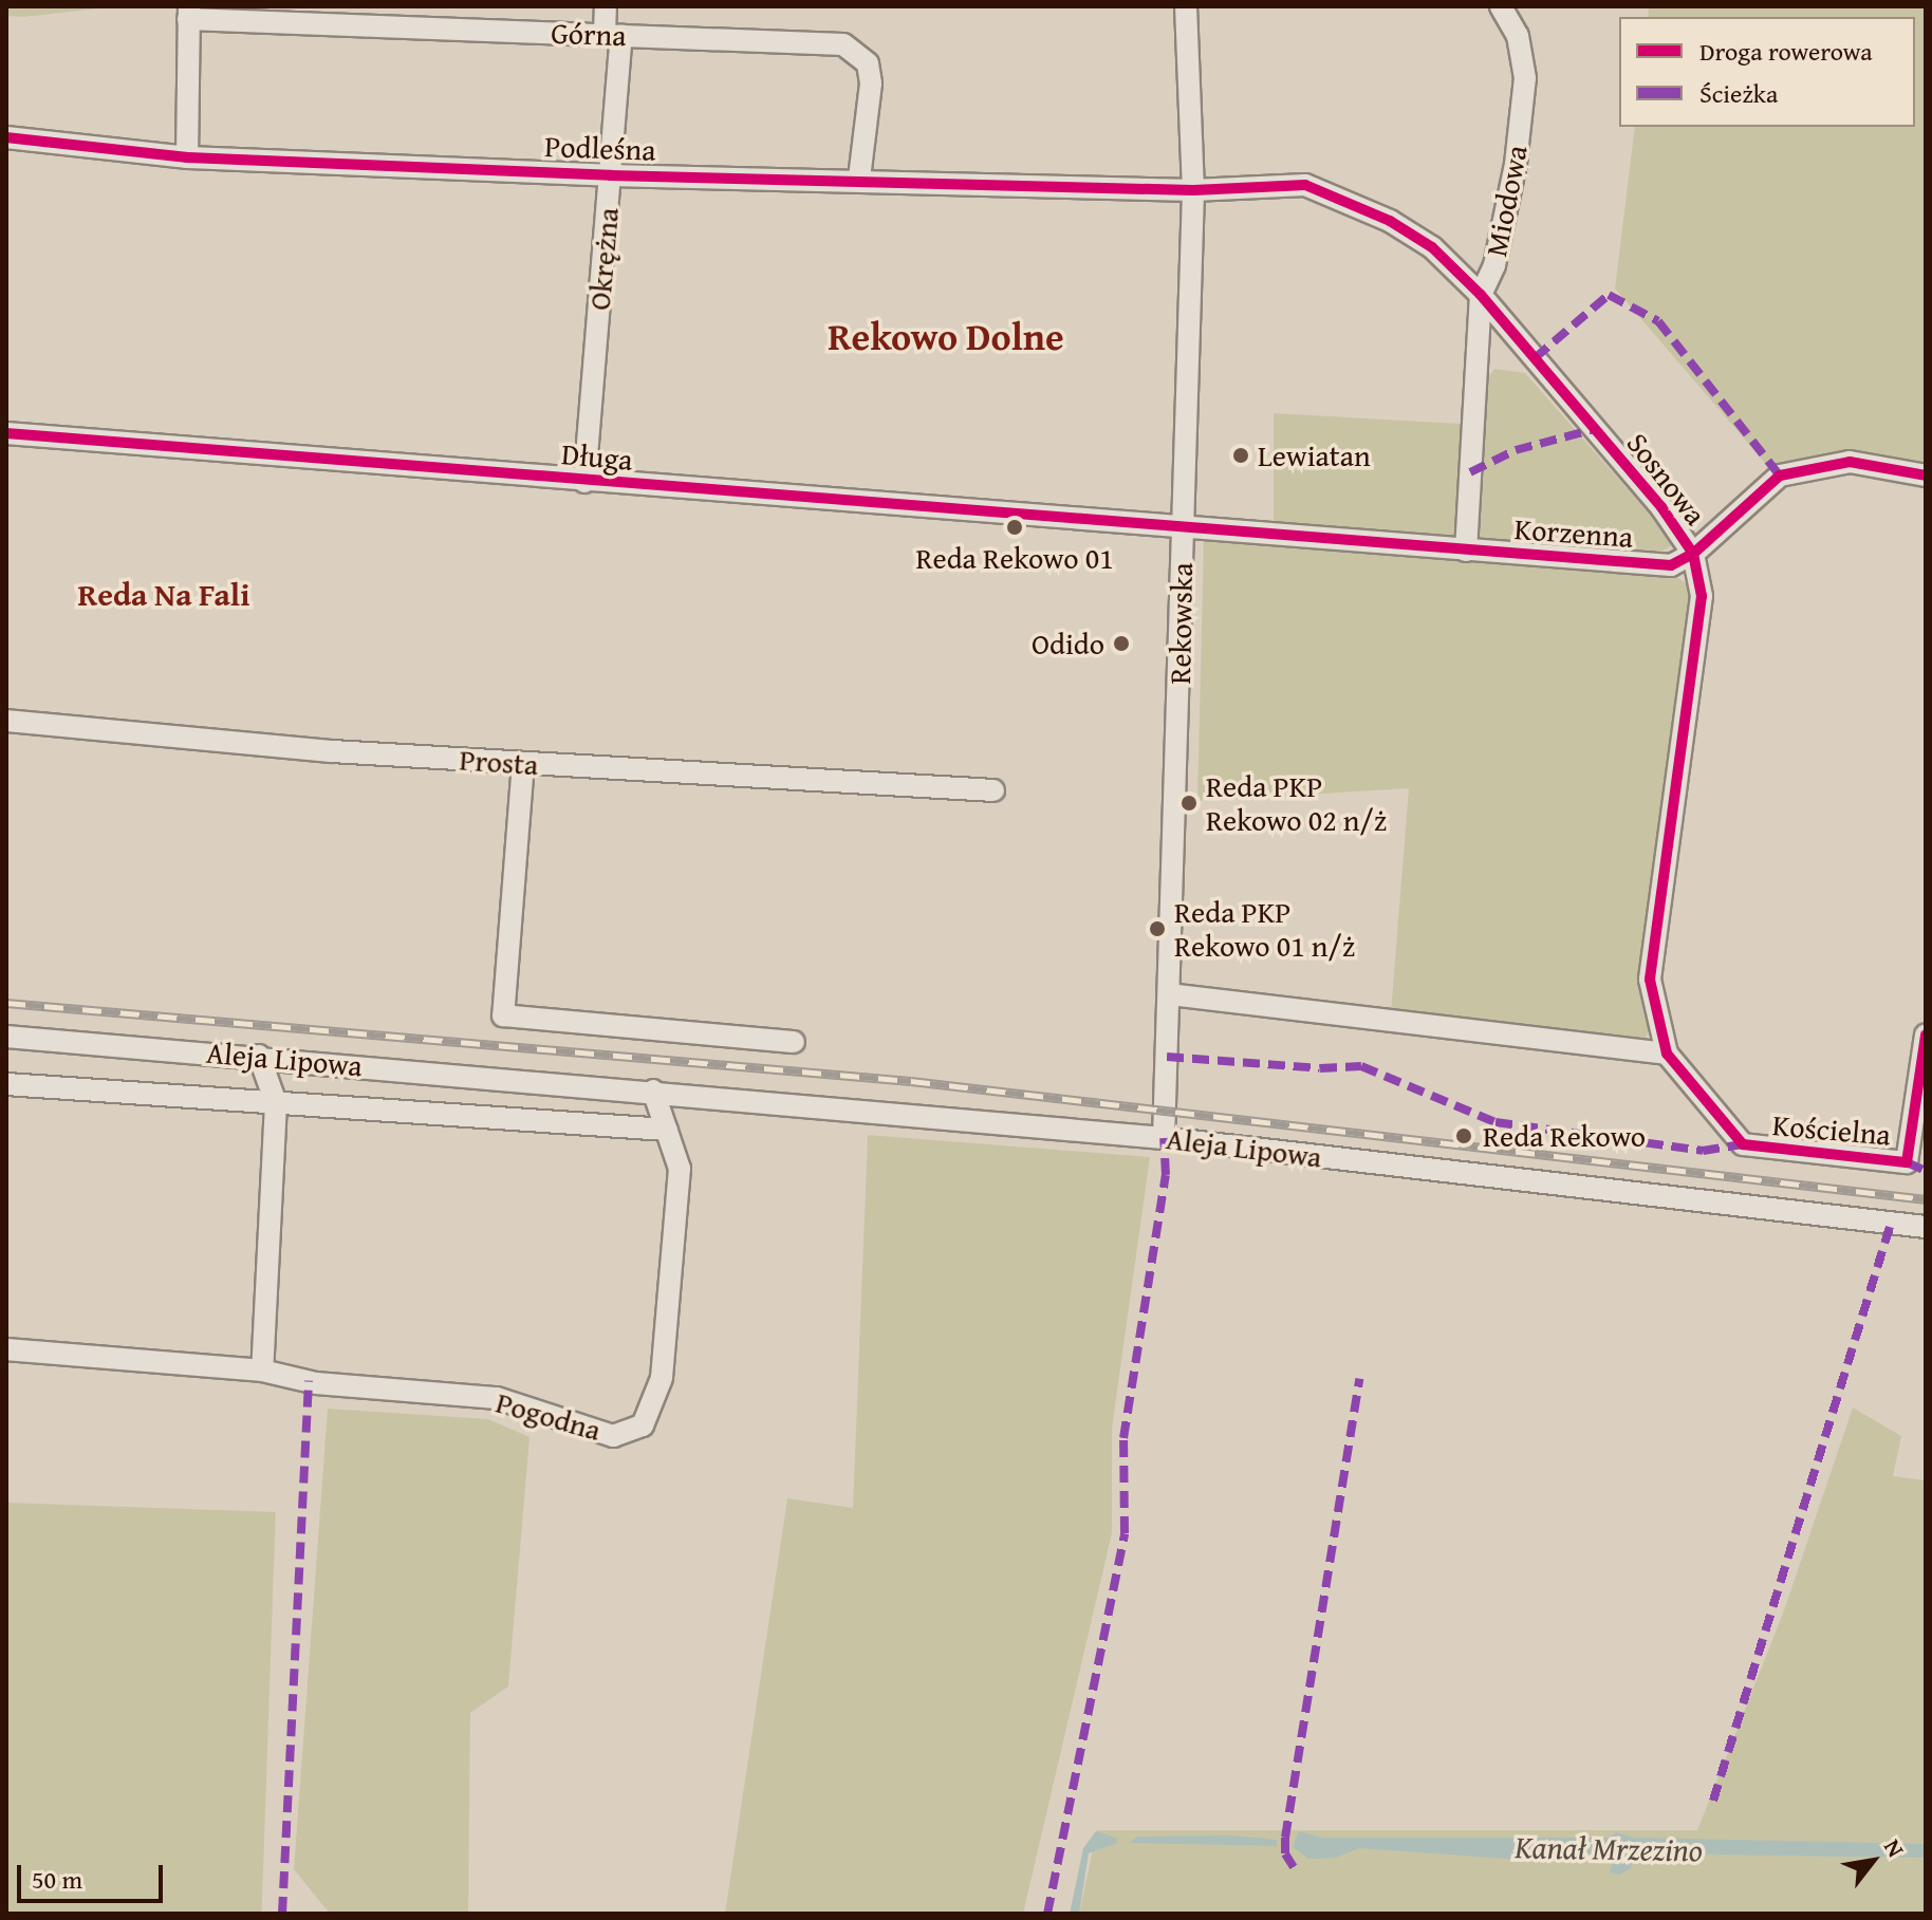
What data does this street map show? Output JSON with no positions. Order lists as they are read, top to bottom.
{
  "streets": {
    "street": [
      "Górna",
      "Podleśna",
      "Miodowa",
      "Okrężna",
      "Długa",
      "Sosnowa",
      "Korzenna",
      "Rekowska",
      "Prosta",
      "Aleja Lipowa",
      "Kościelna",
      "Pogodna"
    ]
  },
  "crossings": [
    ["Górna", "Podleśna"],
    ["Górna", "Okrężna"],
    ["Podleśna", "Okrężna"],
    ["Podleśna", "Sosnowa"],
    ["Podleśna", "Rekowska"],
    ["Miodowa", "Sosnowa"],
    ["Miodowa", "Korzenna"],
    ["Okrężna", "Długa"],
    ["Długa", "Korzenna"],
    ["Długa", "Rekowska"],
    ["Sosnowa", "Korzenna"],
    ["Sosnowa", "Rekowska"],
    ["Sosnowa", "Kościelna"],
    ["Korzenna", "Rekowska"],
    ["Rekowska", "Aleja Lipowa"],
    ["Aleja Lipowa", "Pogodna"]
  ],
  "districts": ["Rekowo Dolne", "Reda Na Fali"],
  "water": ["Kanał Mrzezino"],
  "places": [
    "Lewiatan",
    "Reda Rekowo 01",
    "Odido",
    "Reda PKP Rekowo 02 n/ż",
    "Reda PKP Rekowo 01 n/ż",
    "Reda Rekowo"
  ],
  "legend": ["Droga rowerowa", "Ścieżka"],
  "scale_bar": "50 m",
  "north": "top right"
}
